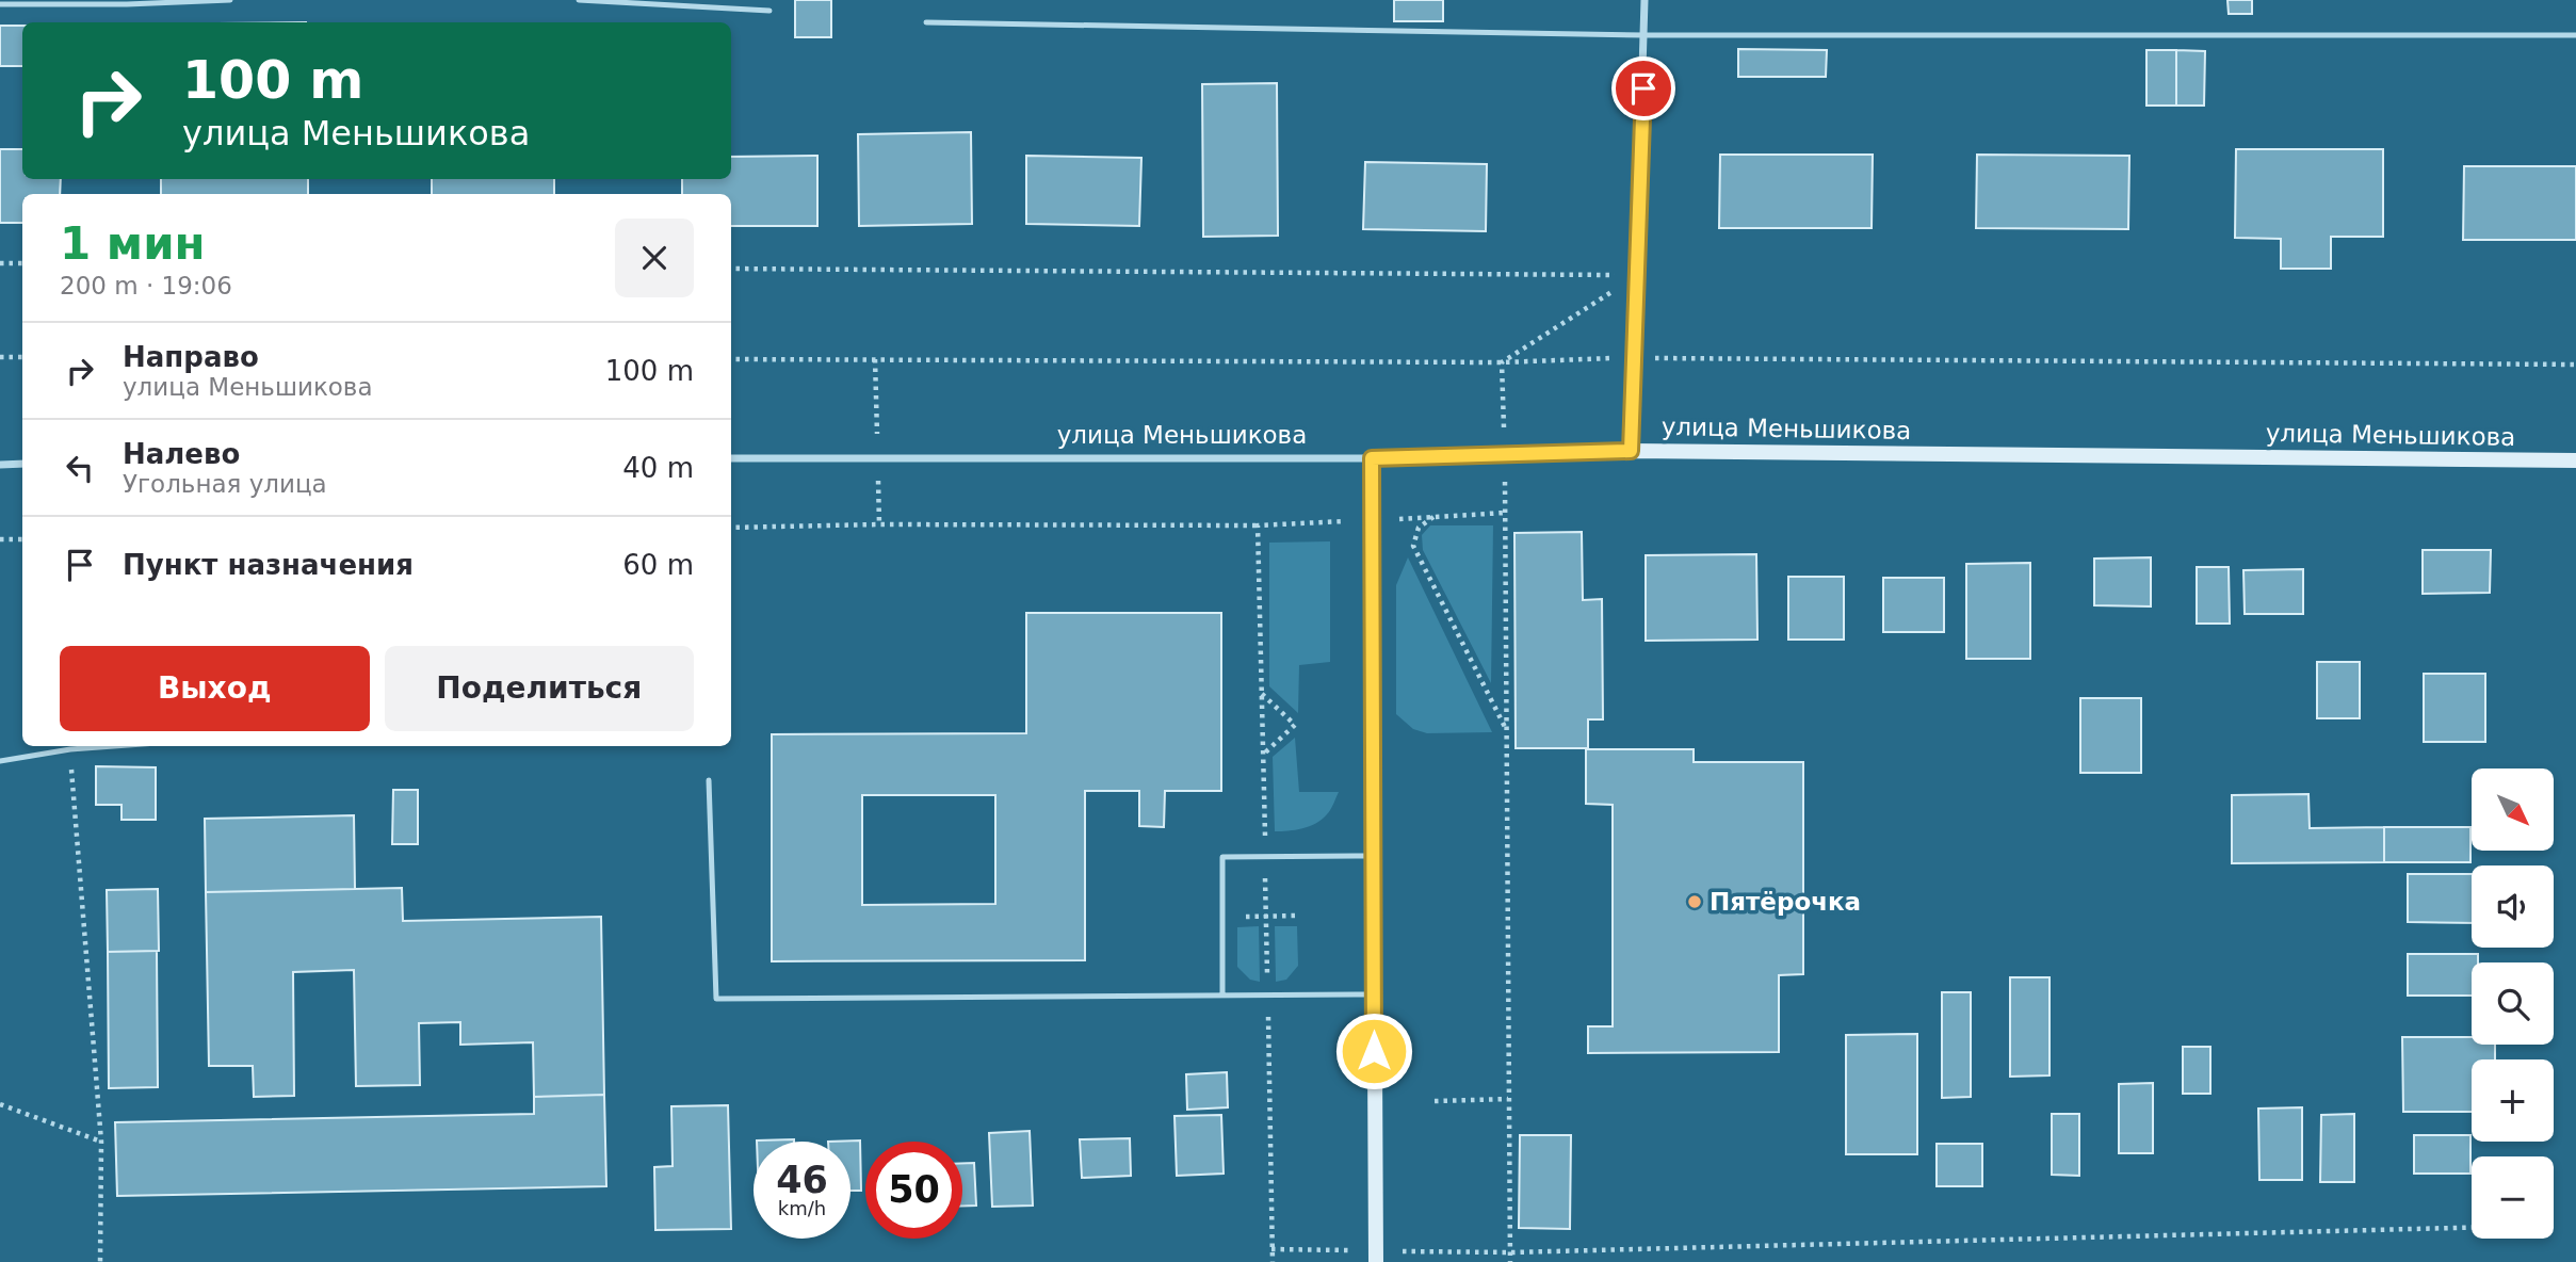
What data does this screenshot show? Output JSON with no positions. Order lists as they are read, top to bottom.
{
  "streets": {
    "main road": ["улица Меньшикова"]
  },
  "places": ["Пятёрочка"],
  "north": "bottom right",
  "page": {
    "turn": ["100 m", "улица Меньшикова"],
    "heading": ["1 мин", "200 m · 19:06"],
    "list": [
      {
        "name": "Направо",
        "note": "улица Меньшикова",
        "value": "100 m"
      },
      {
        "name": "Налево",
        "note": "Угольная улица",
        "value": "40 m"
      },
      {
        "name": "Пункт назначения",
        "value": "60 m"
      }
    ],
    "buttons": ["Выход", "Поделиться"],
    "map_buttons": ["+", "−"],
    "speed": "46 km/h",
    "limit": "50"
  }
}
